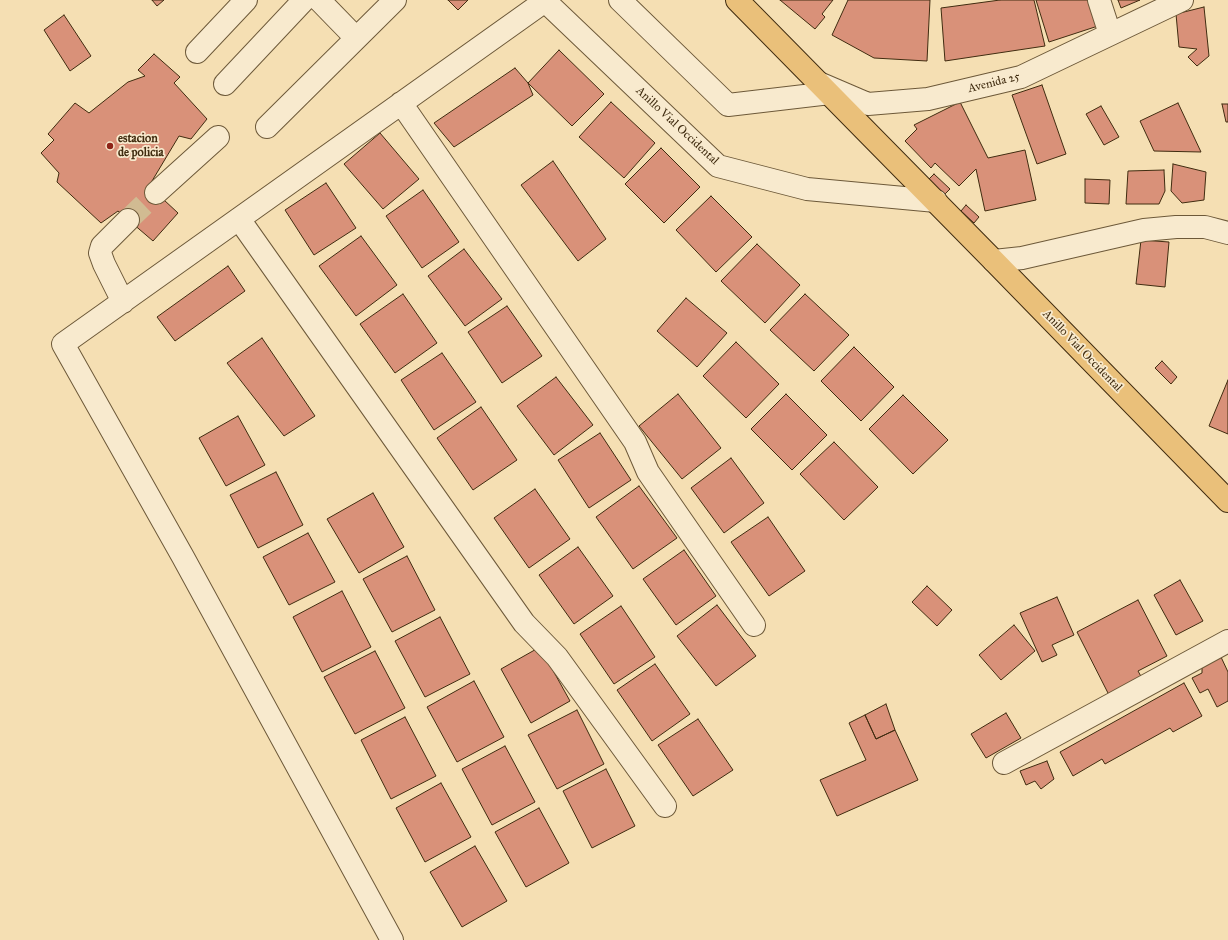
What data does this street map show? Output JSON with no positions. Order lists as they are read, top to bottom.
{
  "streets": {
    "highway": ["Anillo Vial Occidental"],
    "street": ["Avenida 25"]
  },
  "crossings": [
    ["Avenida 25", "Anillo Vial Occidental"]
  ],
  "places": ["estacion de policia"]
}
